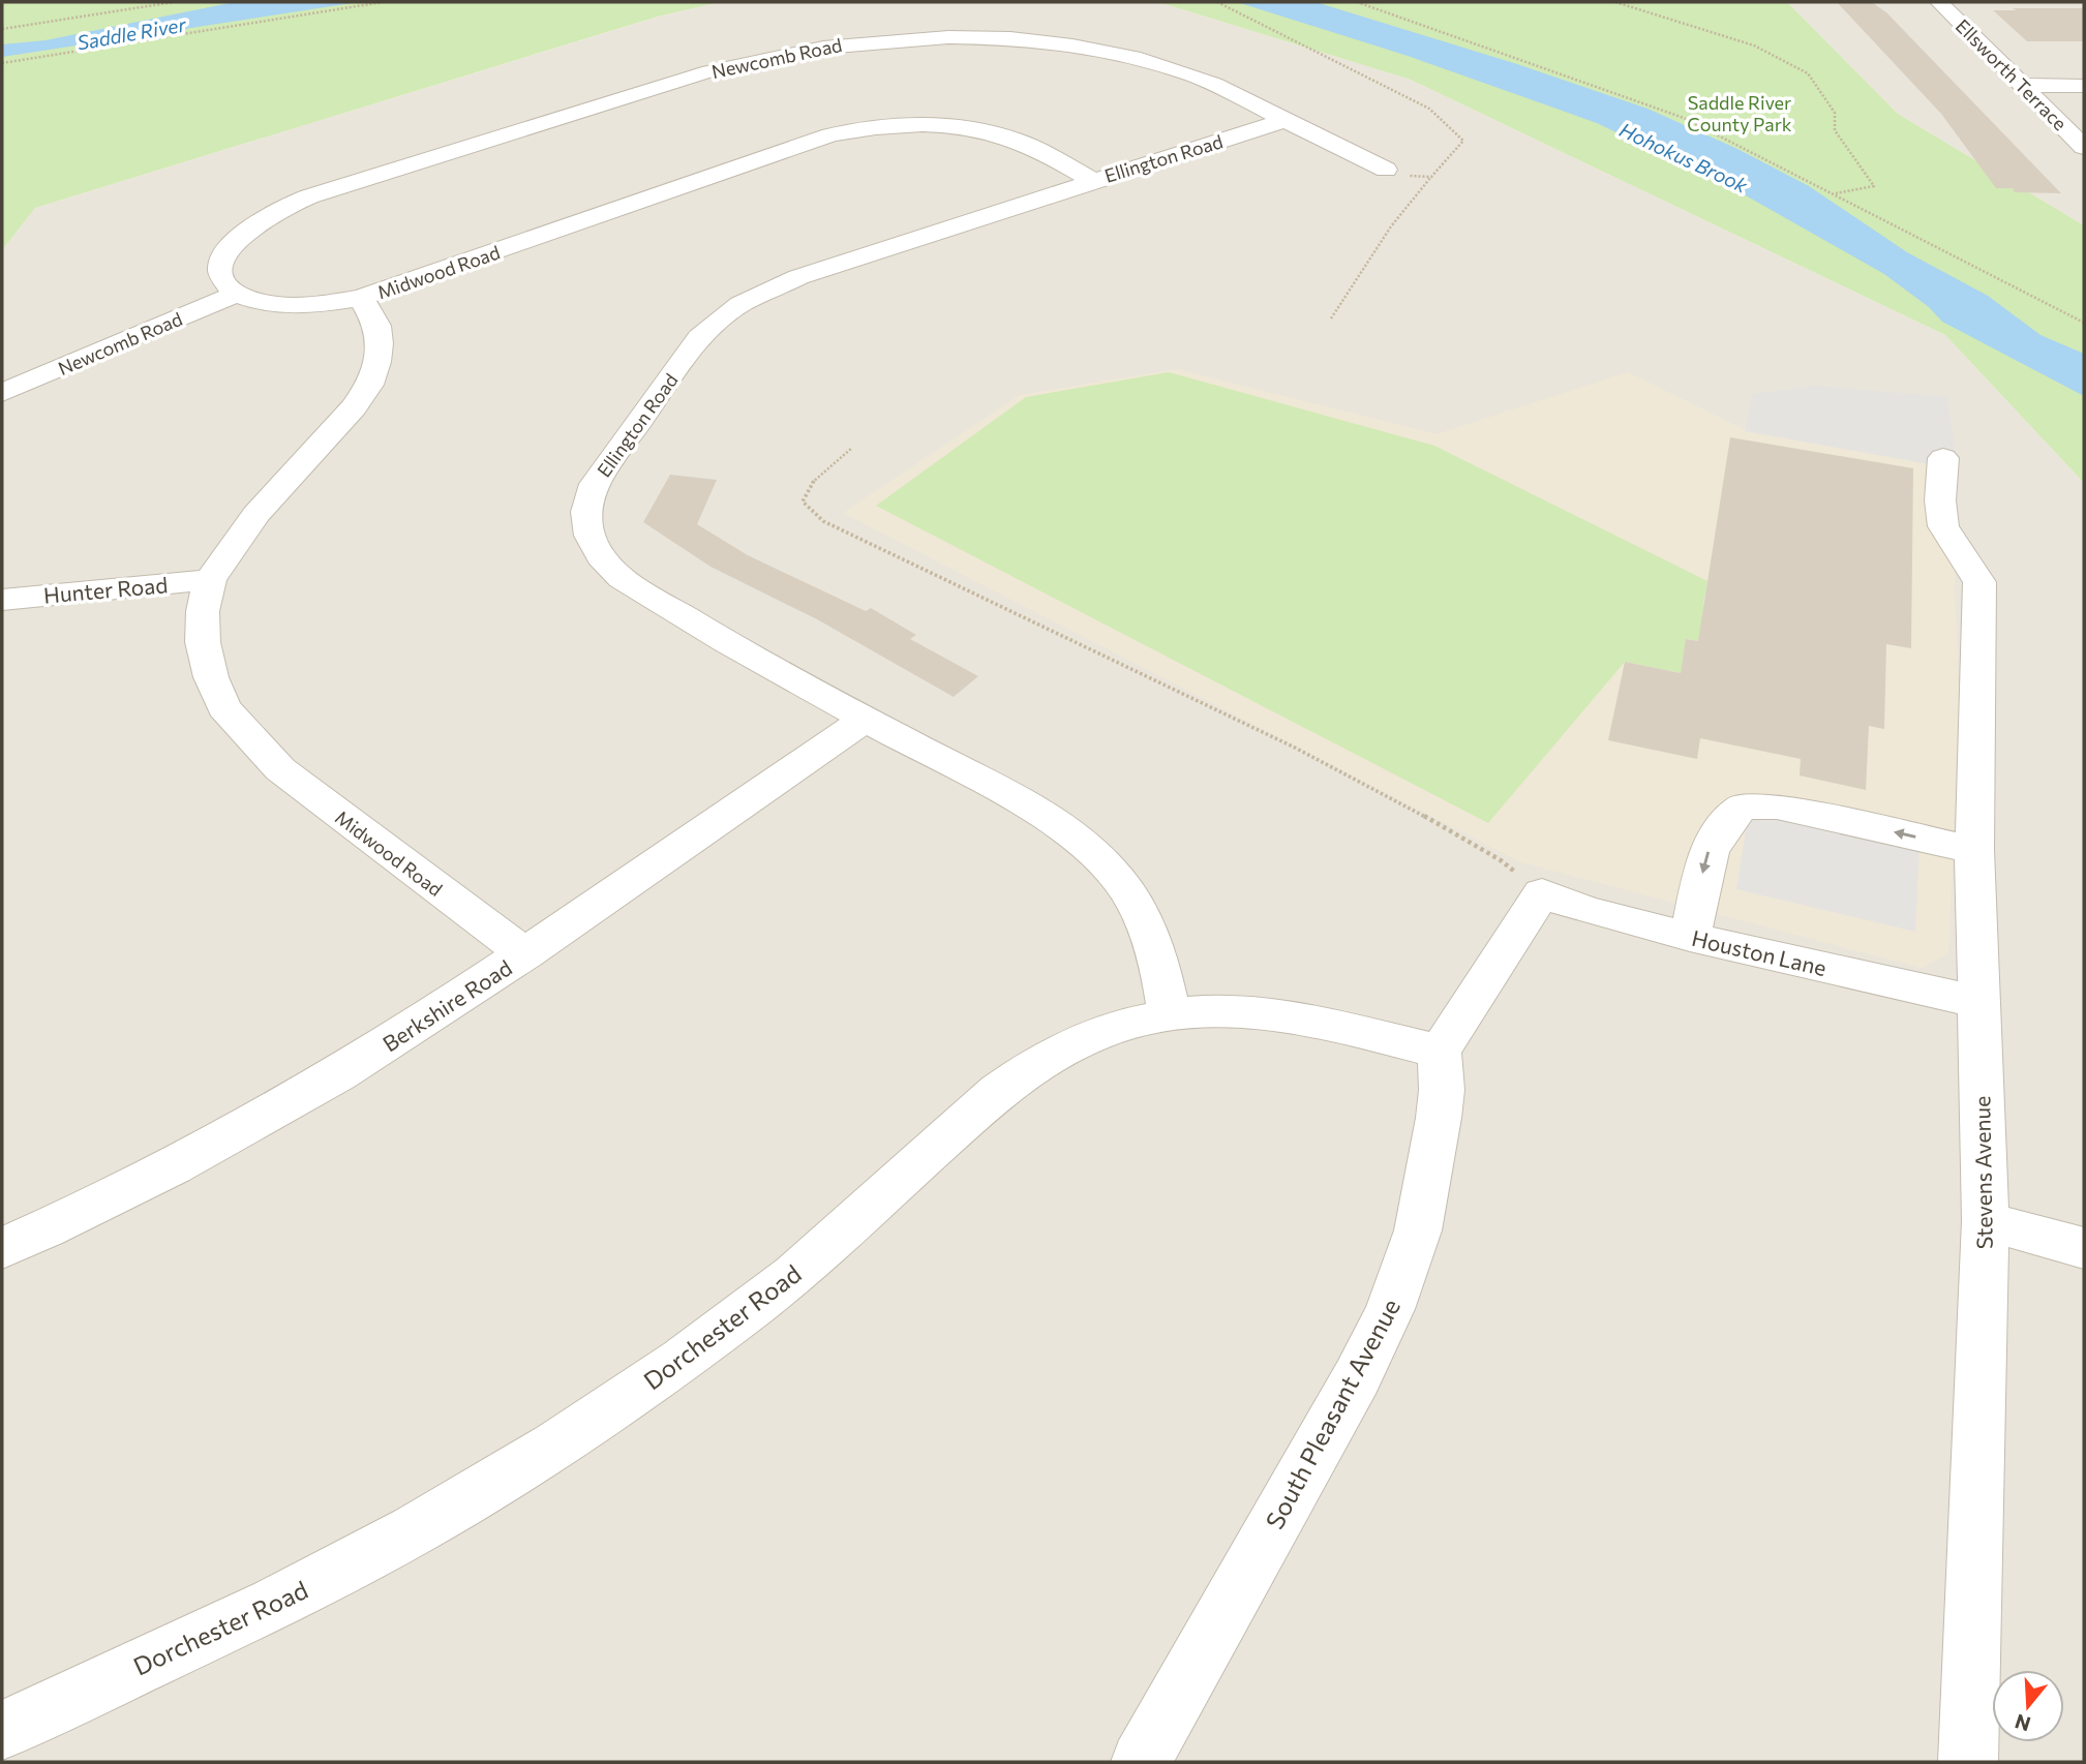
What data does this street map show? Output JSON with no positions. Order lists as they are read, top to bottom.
{
  "streets": {
    "street": [
      "Newcomb Road",
      "Ellsworth Terrace",
      "Ellington Road",
      "Midwood Road",
      "Hunter Road",
      "Houston Lane",
      "Berkshire Road",
      "Stevens Avenue",
      "Dorchester Road",
      "South Pleasant Avenue"
    ]
  },
  "crossings": [
    ["Newcomb Road", "Ellington Road"],
    ["Ellington Road", "Midwood Road"],
    ["Ellington Road", "Berkshire Road"],
    ["Ellington Road", "Dorchester Road"],
    ["Midwood Road", "Hunter Road"],
    ["Midwood Road", "Berkshire Road"],
    ["Houston Lane", "Stevens Avenue"],
    ["Dorchester Road", "South Pleasant Avenue"]
  ],
  "water": ["Saddle River", "Hohokus Brook"],
  "parks": ["Saddle River County Park"],
  "north": "bottom"
}
